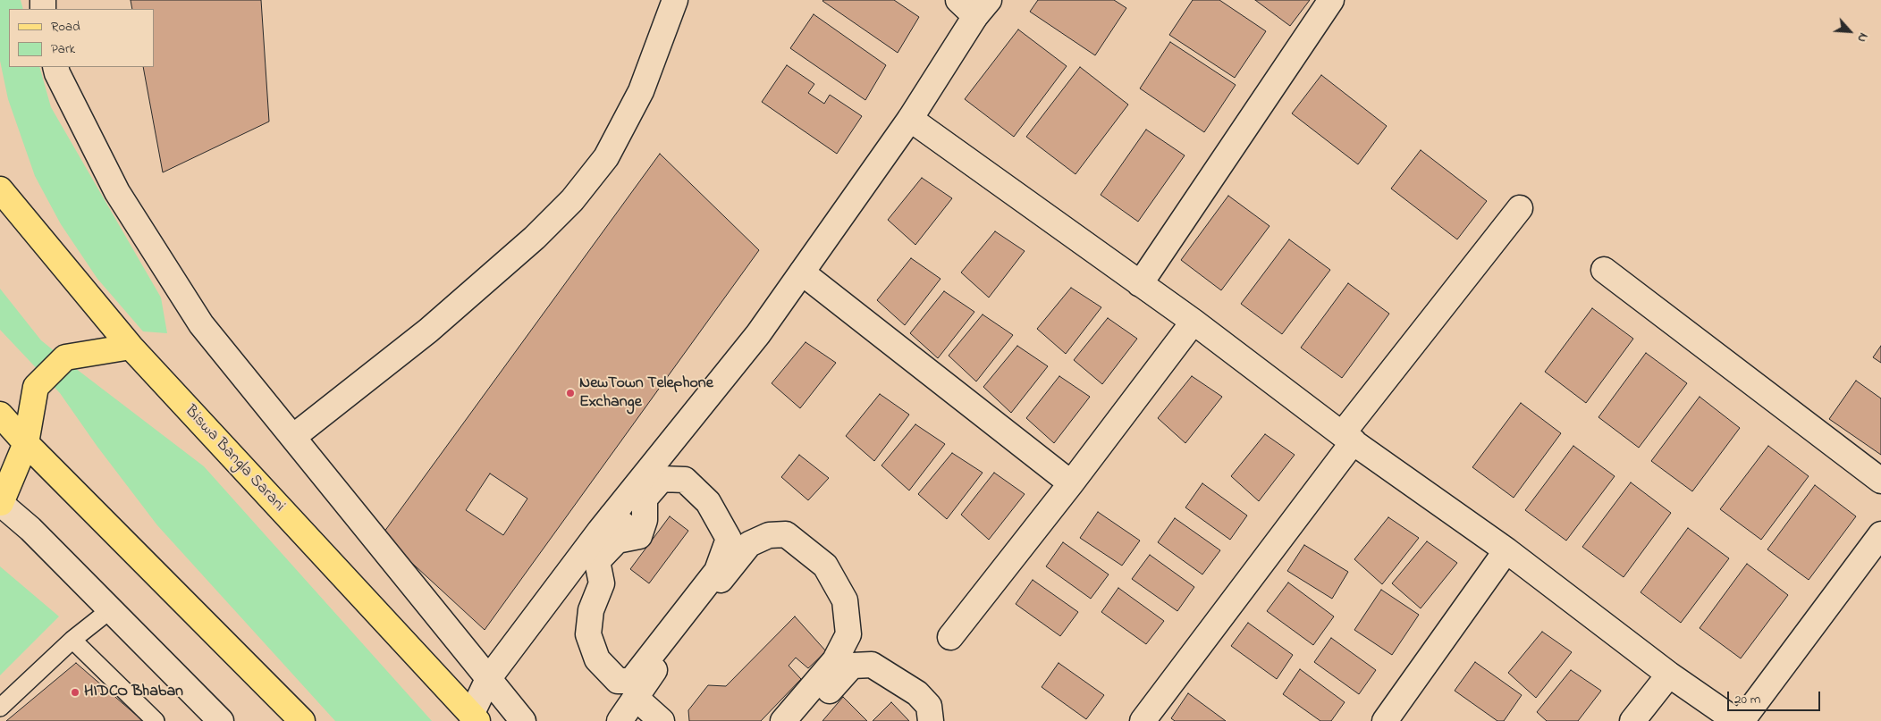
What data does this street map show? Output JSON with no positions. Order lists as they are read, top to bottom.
{
  "streets": {
    "main road": ["Biswa Bangla Sarani"]
  },
  "places": ["NewTown Telephone Exchange", "HIDCO Bhaban"],
  "legend": ["Road", "Park"],
  "scale_bar": "20 m",
  "north": "bottom right"
}
